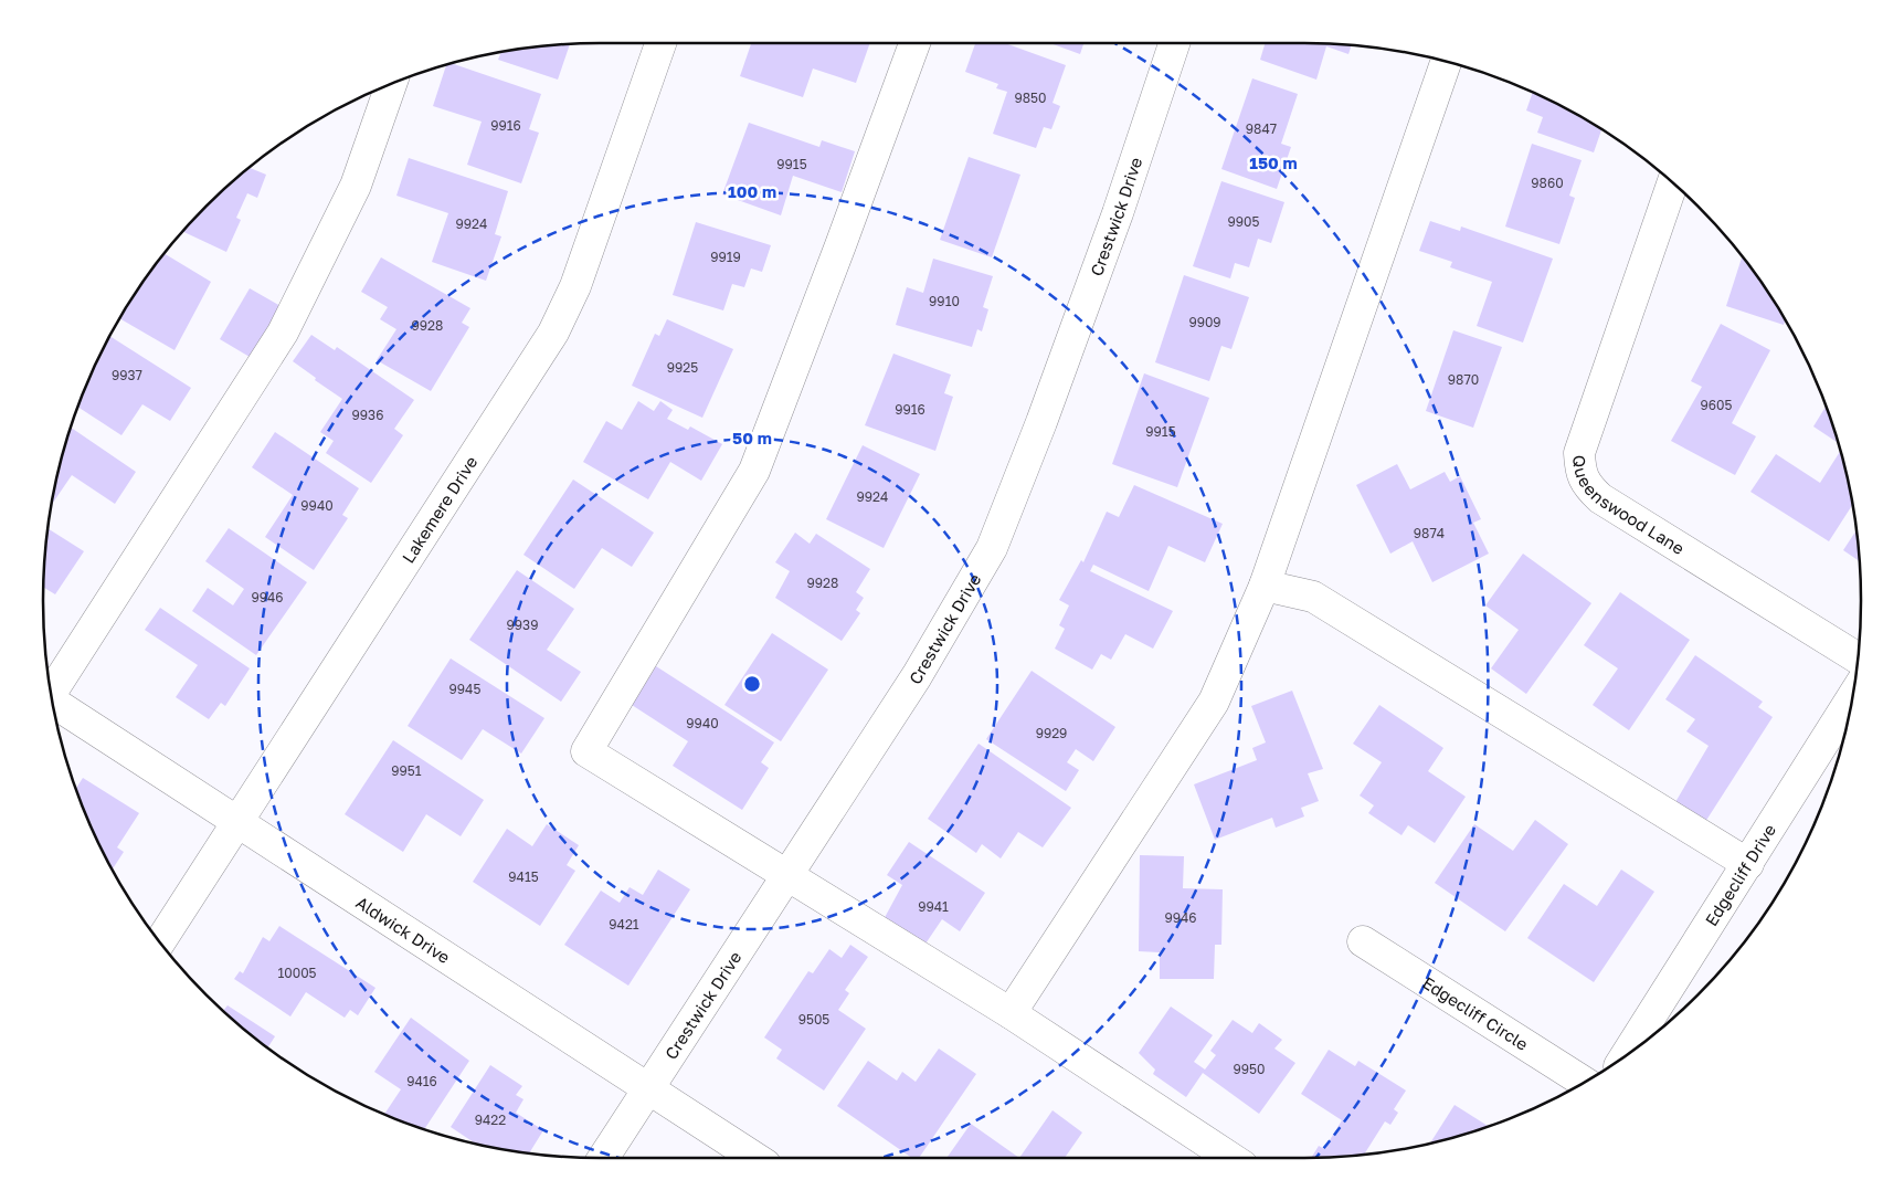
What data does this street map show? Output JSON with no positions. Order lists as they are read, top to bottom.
{
  "streets": {
    "street": [
      "Crestwick Drive",
      "Queenswood Lane",
      "Lakemere Drive",
      "Edgecliff Drive",
      "Aldwick Drive",
      "Edgecliff Circle"
    ]
  },
  "crossings": [
    ["Crestwick Drive", "Aldwick Drive"],
    ["Lakemere Drive", "Aldwick Drive"]
  ],
  "house_numbers": [
    "9850",
    "9916",
    "9847",
    "9915",
    "9860",
    "9905",
    "9924",
    "9919",
    "9910",
    "9909",
    "9928",
    "9925",
    "9937",
    "9870",
    "9605",
    "9916",
    "9936",
    "9915",
    "9924",
    "9940",
    "9874",
    "9928",
    "9946",
    "9939",
    "9945",
    "9940",
    "9929",
    "9951",
    "9415",
    "9941",
    "9946",
    "9421",
    "10005",
    "9505",
    "9950",
    "9416",
    "9422"
  ],
  "rings": ["150 m", "100 m", "50 m"]
}
